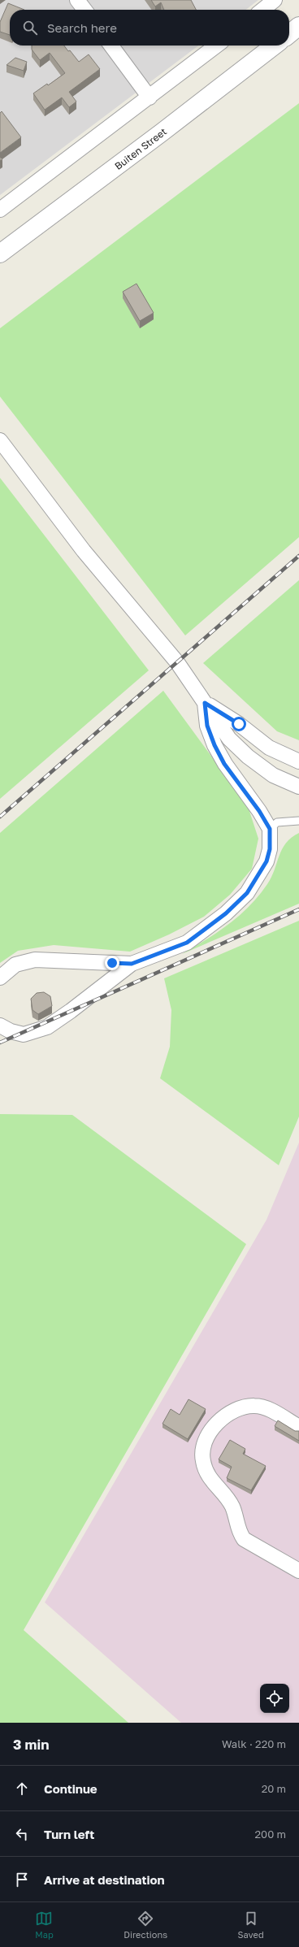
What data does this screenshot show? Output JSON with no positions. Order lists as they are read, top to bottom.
{
  "streets": {
    "street": ["Buiten Street"]
  },
  "page": {
    "search": "Search here",
    "heading": ["3 min", "Walk · 220 m"],
    "list": [
      ["Continue", "20 m"],
      ["Turn left", "200 m"],
      "Arrive at destination"
    ],
    "nav": ["Map", "Directions", "Saved"]
  }
}
